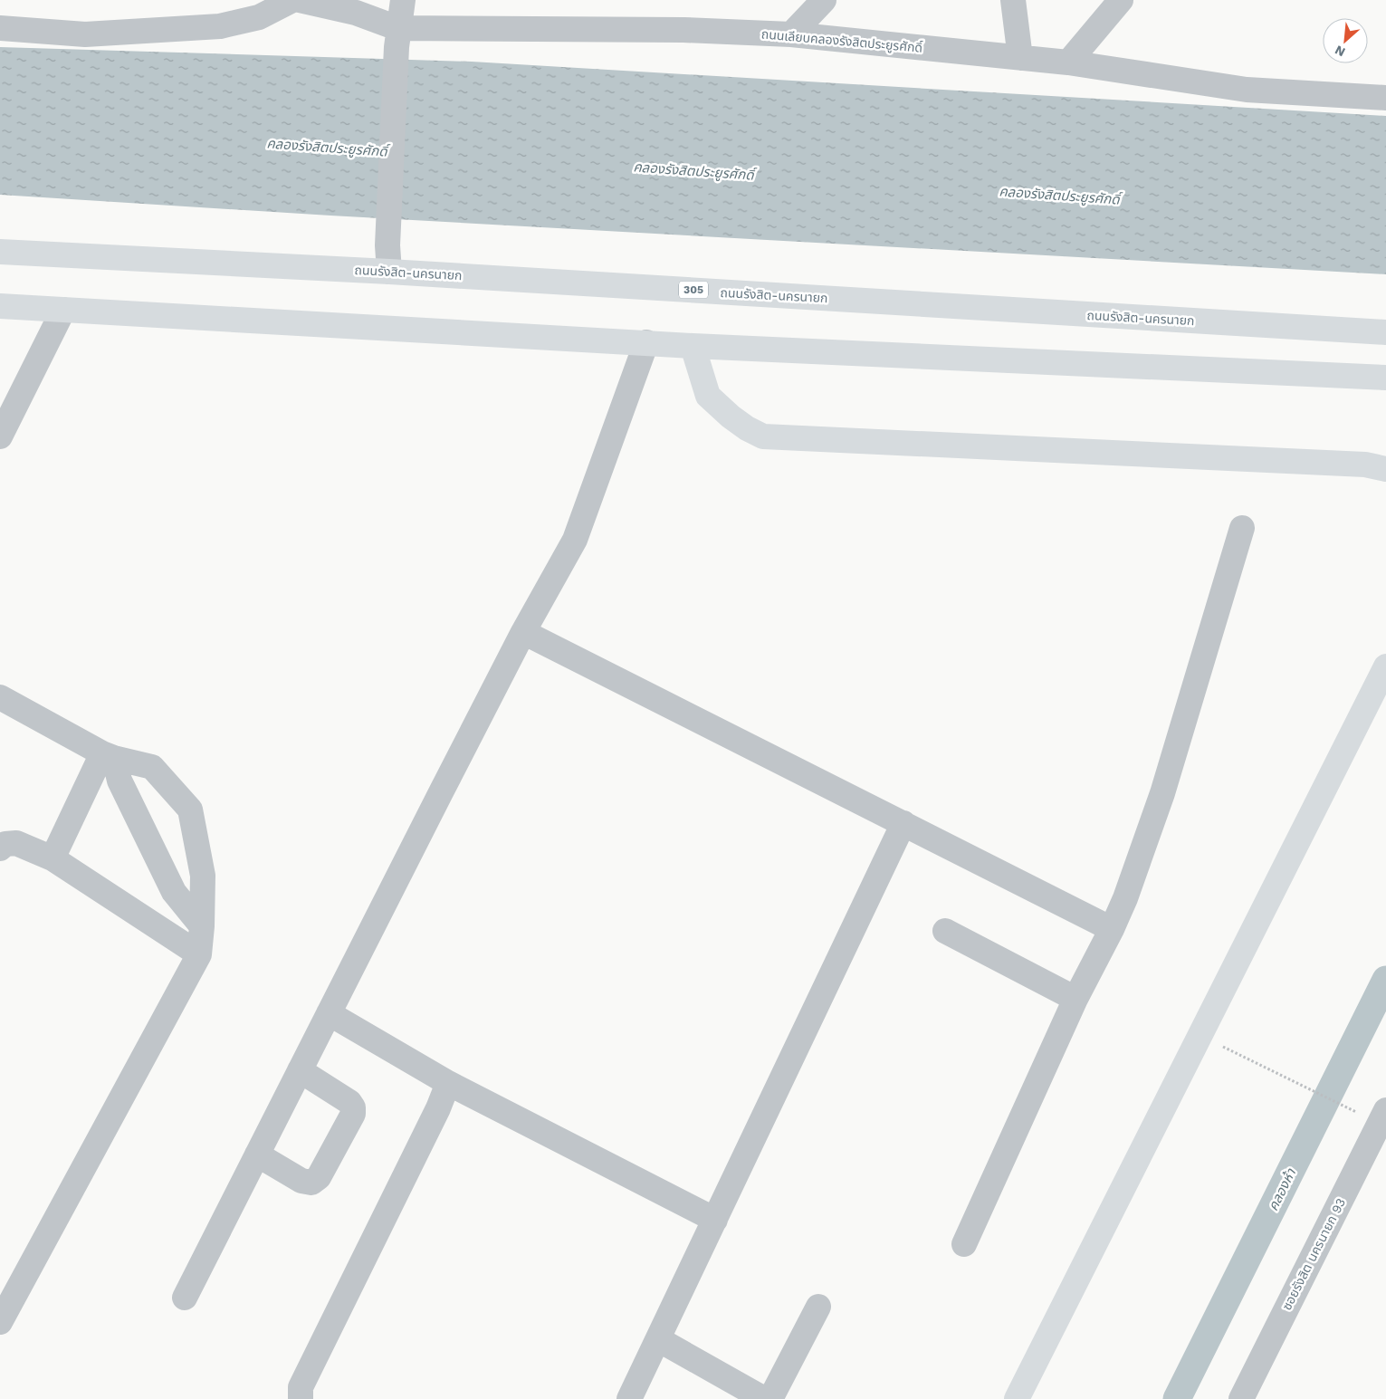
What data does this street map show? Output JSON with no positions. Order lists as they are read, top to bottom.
{
  "streets": {
    "main road": ["ถนนรังสิต-นครนายก", "305"],
    "street": ["ถนนเลียบคลองรังสิตประยูรศักดิ์", "ซอยรังสิต นครนายก 93"]
  },
  "water": ["คลองรังสิตประยูรศักดิ์", "คลองห้า"],
  "north": "bottom left"
}
